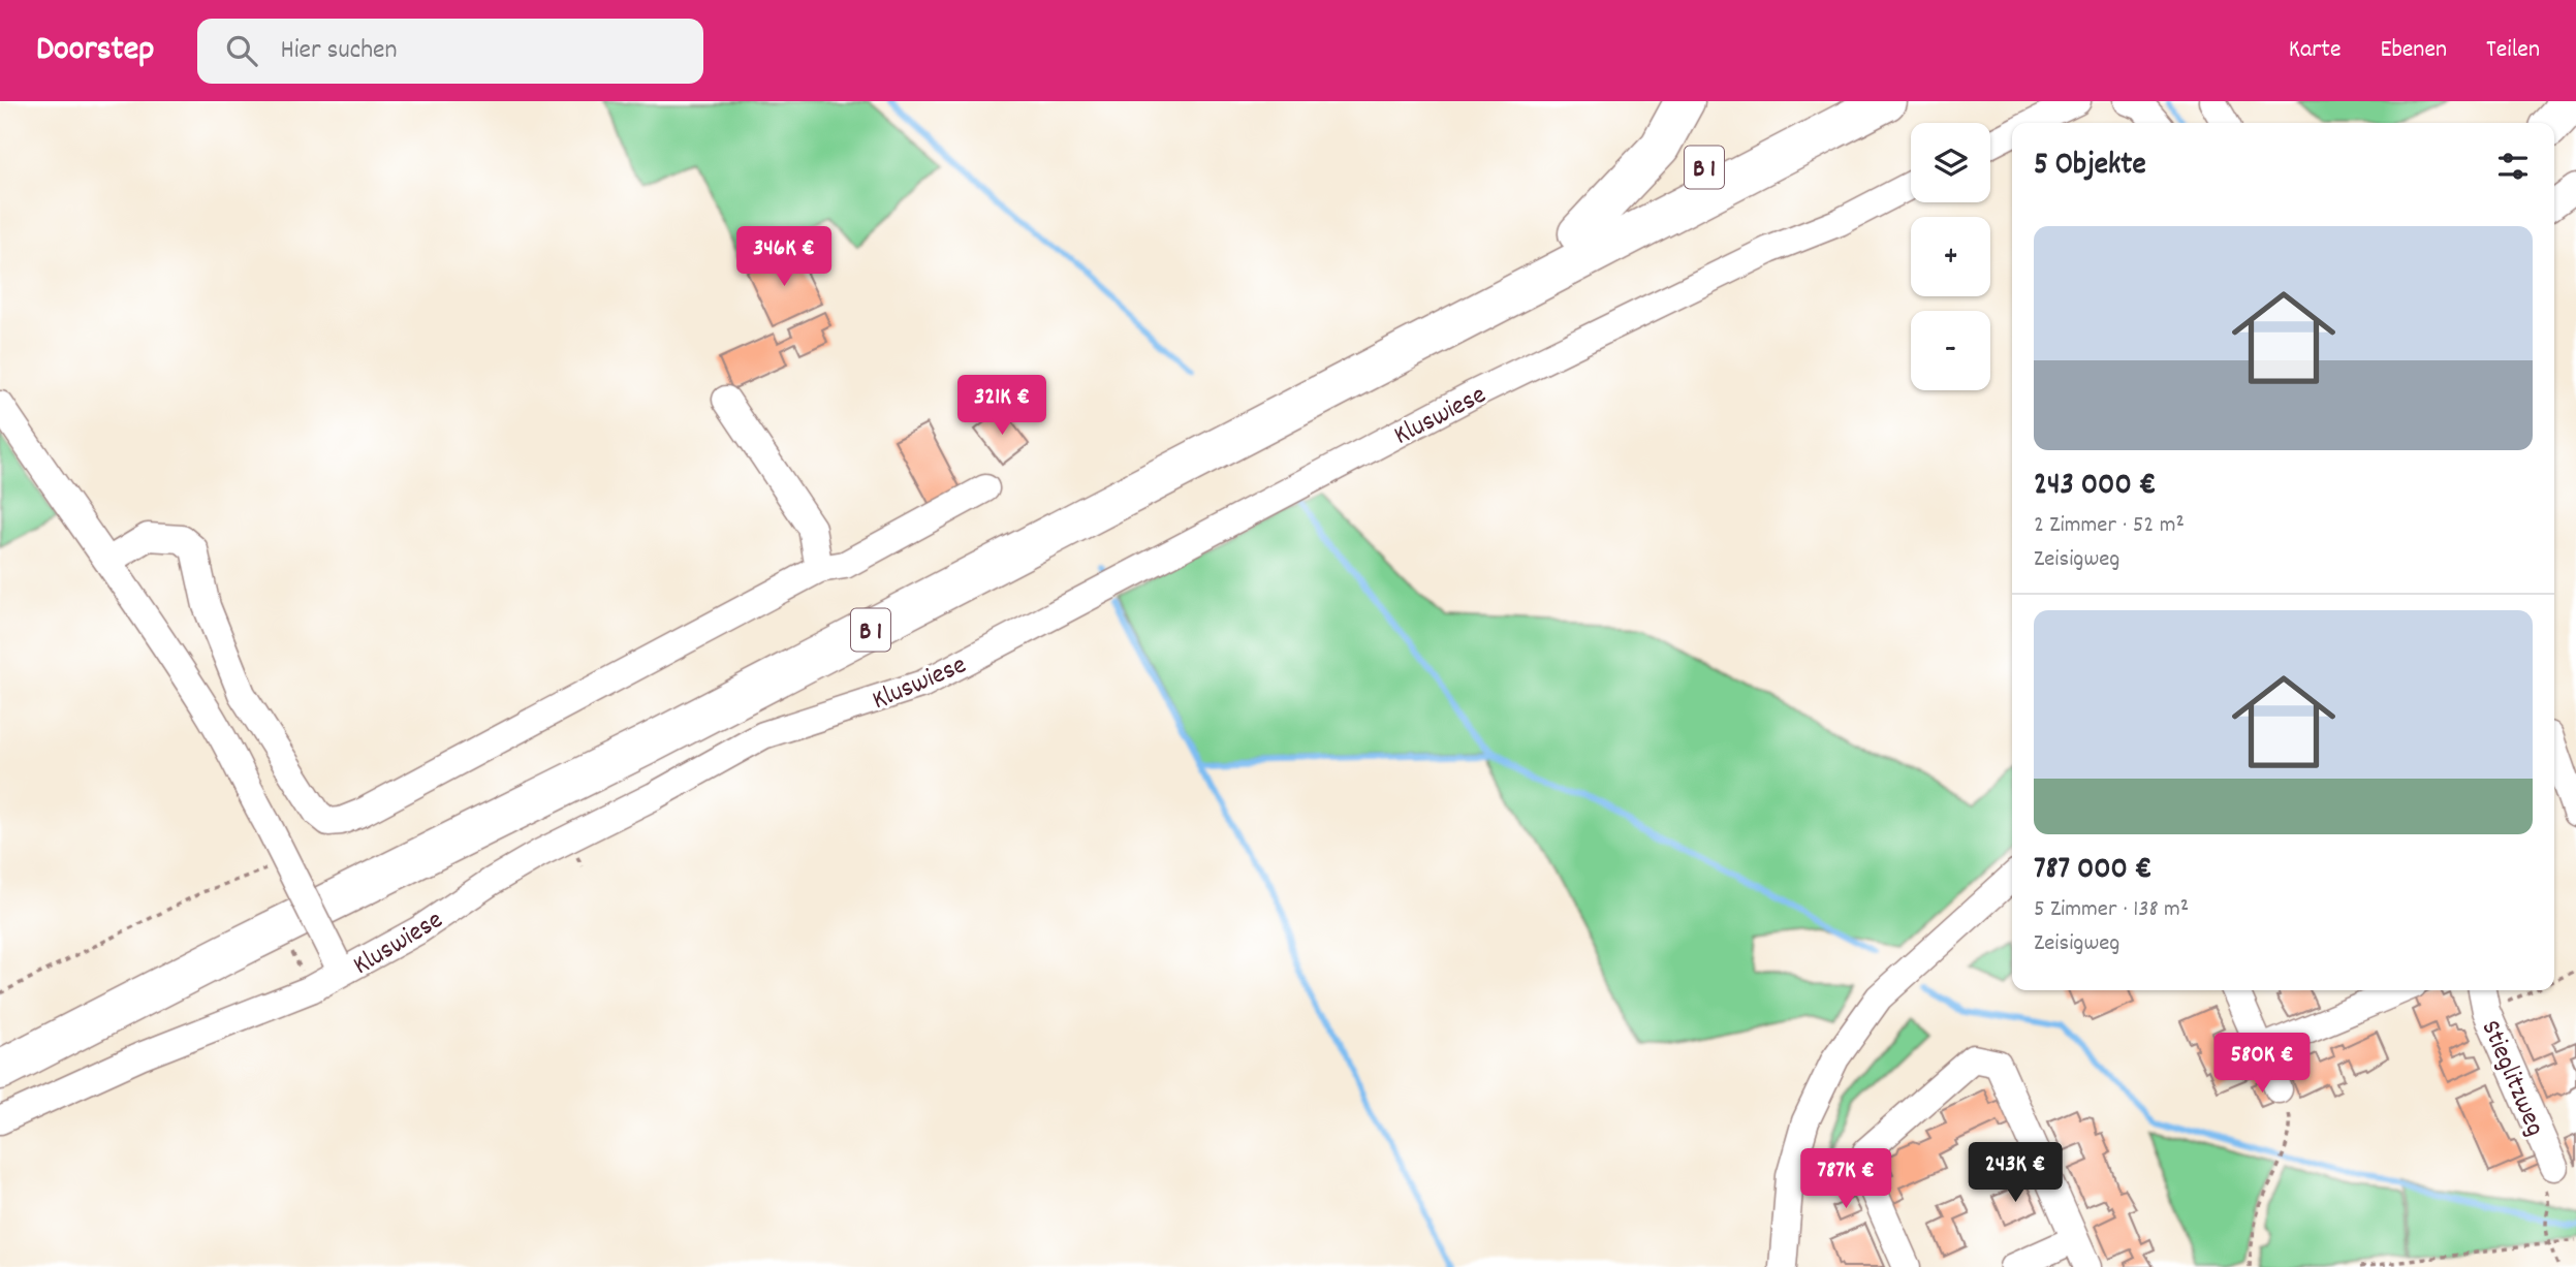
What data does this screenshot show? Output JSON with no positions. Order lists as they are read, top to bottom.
{
  "streets": {
    "highway": ["B 1"],
    "street": ["Kluswiese", "Stieglitzweg"]
  },
  "page": {
    "header": "Doorstep",
    "search": "Hier suchen",
    "nav": ["Karte", "Ebenen", "Teilen"],
    "map_buttons": ["+", "−"],
    "heading": "5 Objekte",
    "list": [
      {
        "name": "243 000 €",
        "note": "2 Zimmer · 52 m² · Zeisigweg"
      },
      {
        "name": "787 000 €",
        "note": "5 Zimmer · 138 m² · Zeisigweg"
      }
    ],
    "price": [
      "346K €",
      "321K €",
      "580K €",
      "243K €",
      "787K €"
    ]
  }
}
